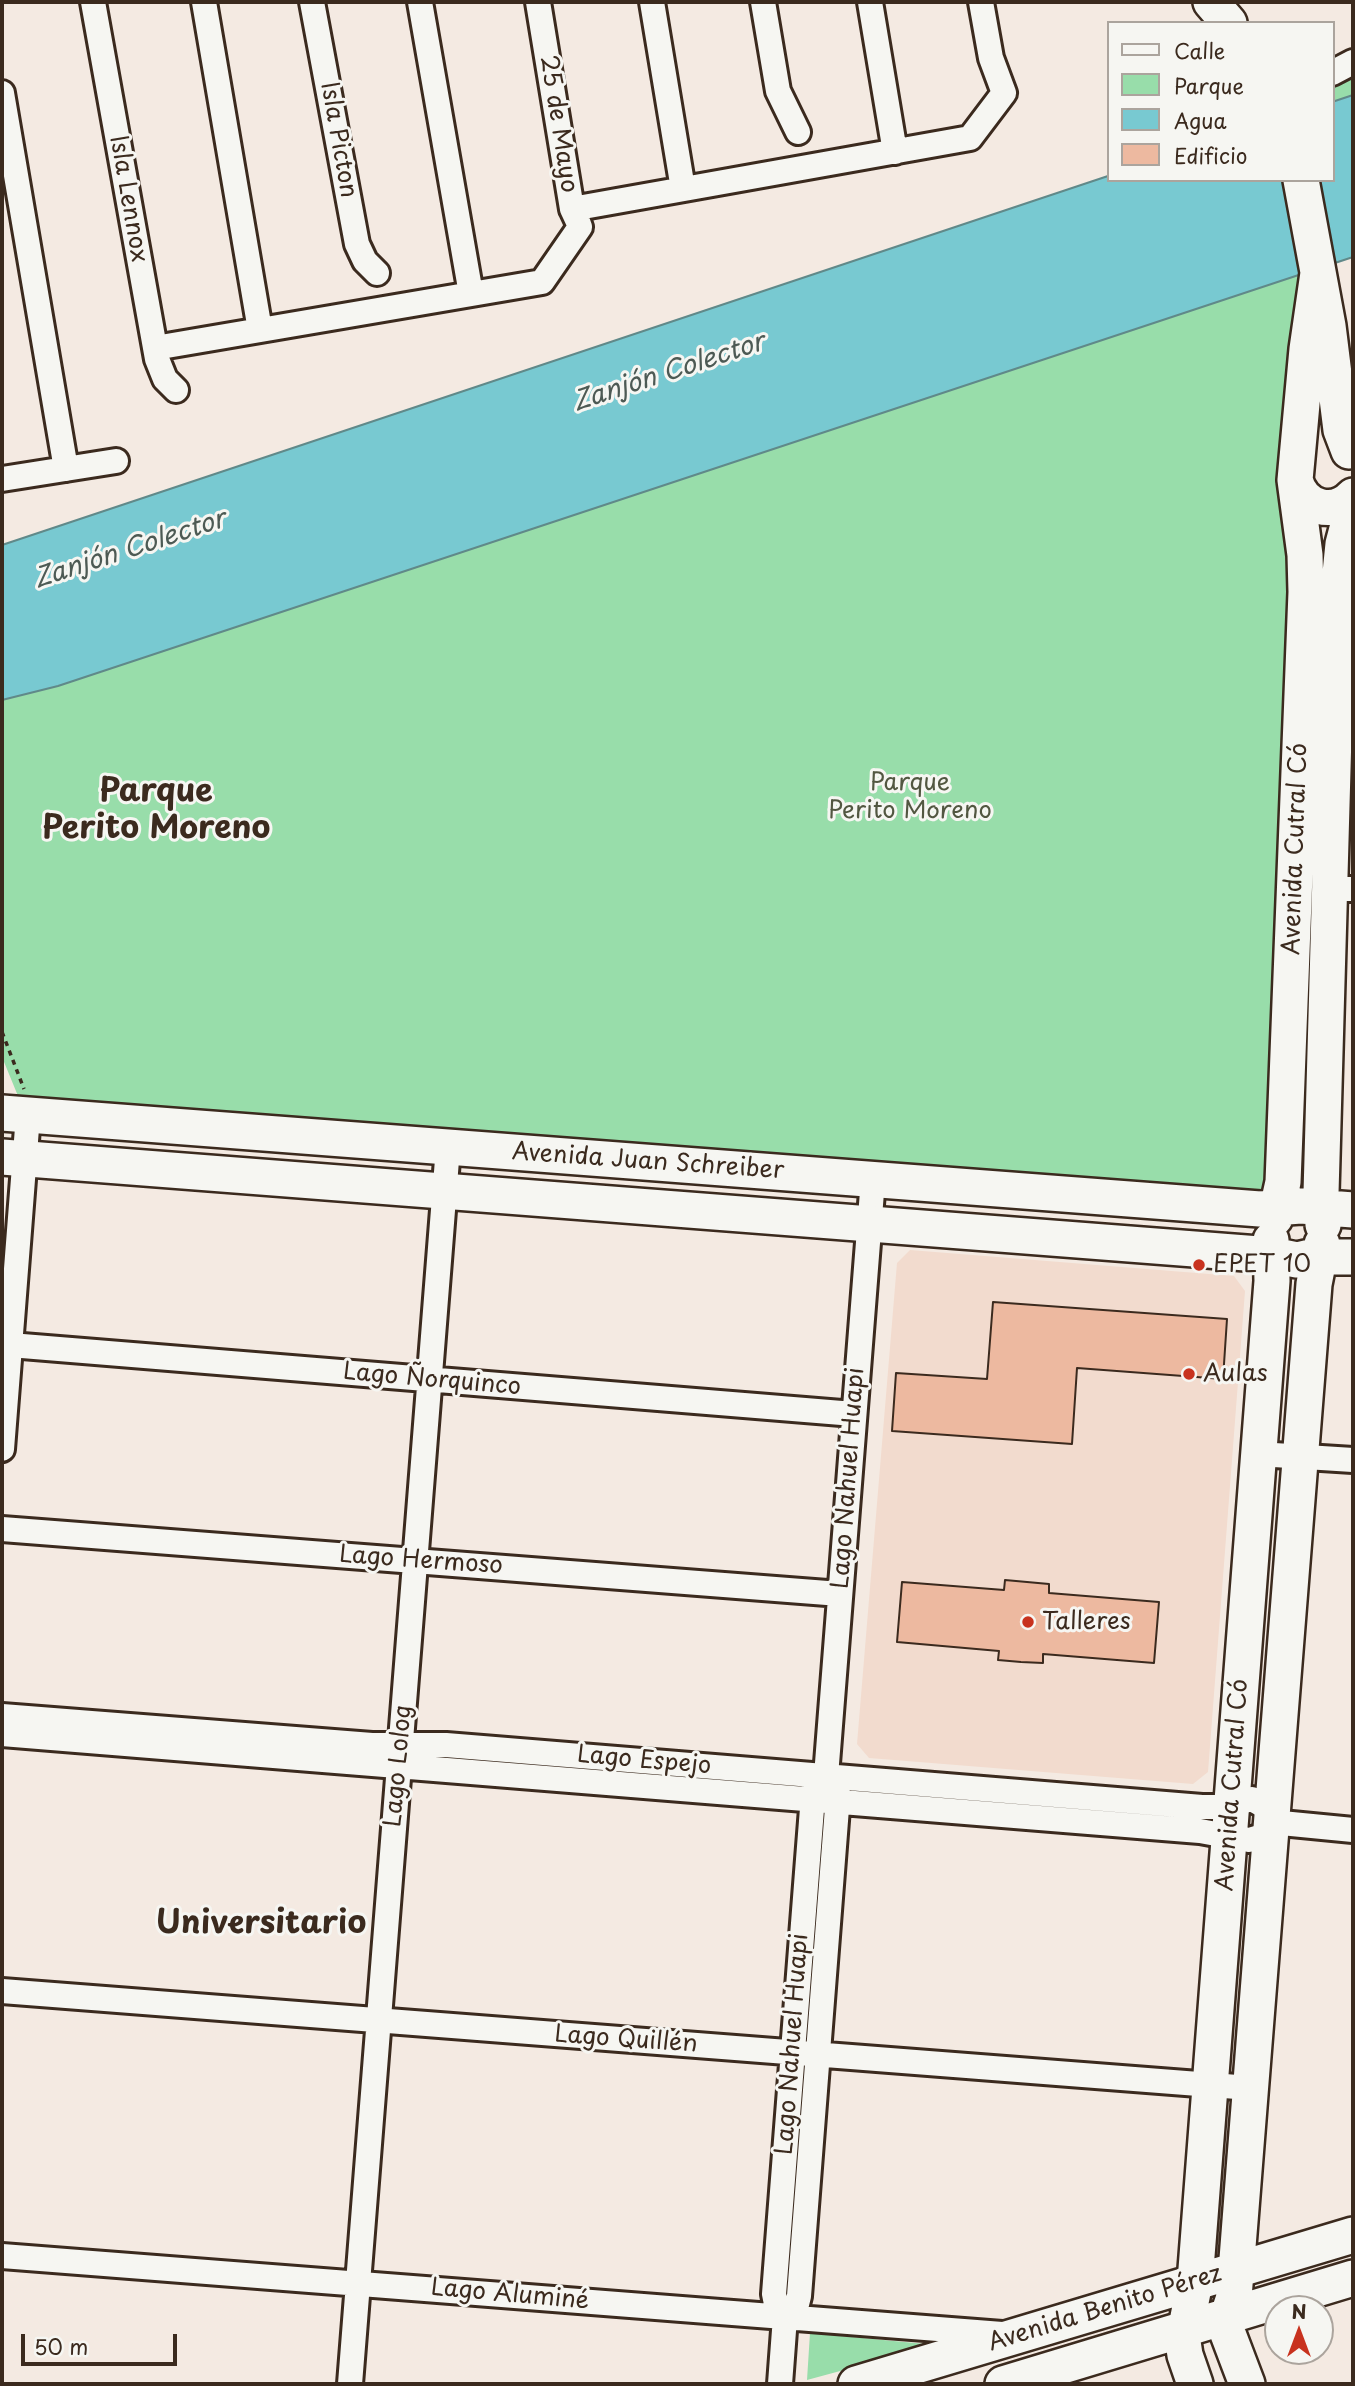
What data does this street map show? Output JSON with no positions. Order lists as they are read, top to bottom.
{
  "streets": {
    "main road": ["Avenida Cutral Có", "Avenida Juan Schreiber", "Avenida Benito Pérez"],
    "street": [
      "25 de Mayo",
      "Isla Picton",
      "Isla Lennox",
      "Lago Ñorquinco",
      "Lago Nahuel Huapi",
      "Lago Hermoso",
      "Lago Espejo",
      "Lago Lolog",
      "Lago Quillén",
      "Lago Aluminé"
    ]
  },
  "crossings": [
    ["Avenida Cutral Có", "Avenida Juan Schreiber"],
    ["Avenida Cutral Có", "Lago Espejo"],
    ["Avenida Cutral Có", "Lago Quillén"],
    ["Avenida Cutral Có", "Avenida Benito Pérez"],
    ["Avenida Juan Schreiber", "Lago Nahuel Huapi"],
    ["Avenida Juan Schreiber", "Lago Lolog"],
    ["Lago Ñorquinco", "Lago Nahuel Huapi"],
    ["Lago Ñorquinco", "Lago Lolog"],
    ["Lago Nahuel Huapi", "Lago Hermoso"],
    ["Lago Nahuel Huapi", "Lago Espejo"],
    ["Lago Nahuel Huapi", "Lago Quillén"],
    ["Lago Nahuel Huapi", "Lago Aluminé"],
    ["Lago Hermoso", "Lago Lolog"],
    ["Lago Espejo", "Lago Lolog"],
    ["Lago Lolog", "Lago Quillén"],
    ["Lago Lolog", "Lago Aluminé"],
    ["Lago Aluminé", "Avenida Benito Pérez"]
  ],
  "districts": ["Parque Perito Moreno", "Universitario"],
  "water": ["Zanjón Colector"],
  "parks": ["Parque Perito Moreno"],
  "places": ["EPET 10", "Aulas", "Talleres"],
  "legend": [
    "Calle",
    "Parque",
    "Agua",
    "Edificio"
  ],
  "scale_bar": "50 m",
  "north": "top"
}
